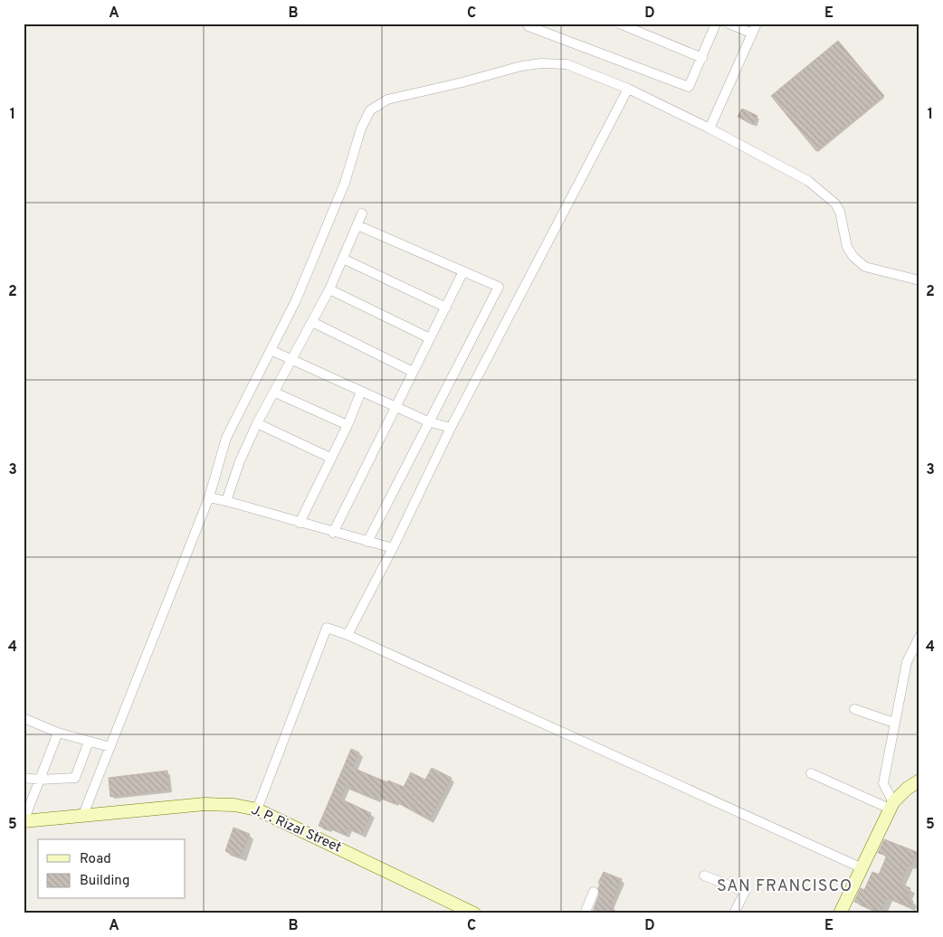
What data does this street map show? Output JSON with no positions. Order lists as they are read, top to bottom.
{
  "streets": {
    "main road": ["J. P. Rizal Street"]
  },
  "districts": ["SAN FRANCISCO"],
  "legend": ["Road", "Building"],
  "grid": {
    "columns": [
      "A",
      "B",
      "C",
      "D",
      "E"
    ],
    "rows": [
      "1",
      "2",
      "3",
      "4",
      "5"
    ]
  }
}
